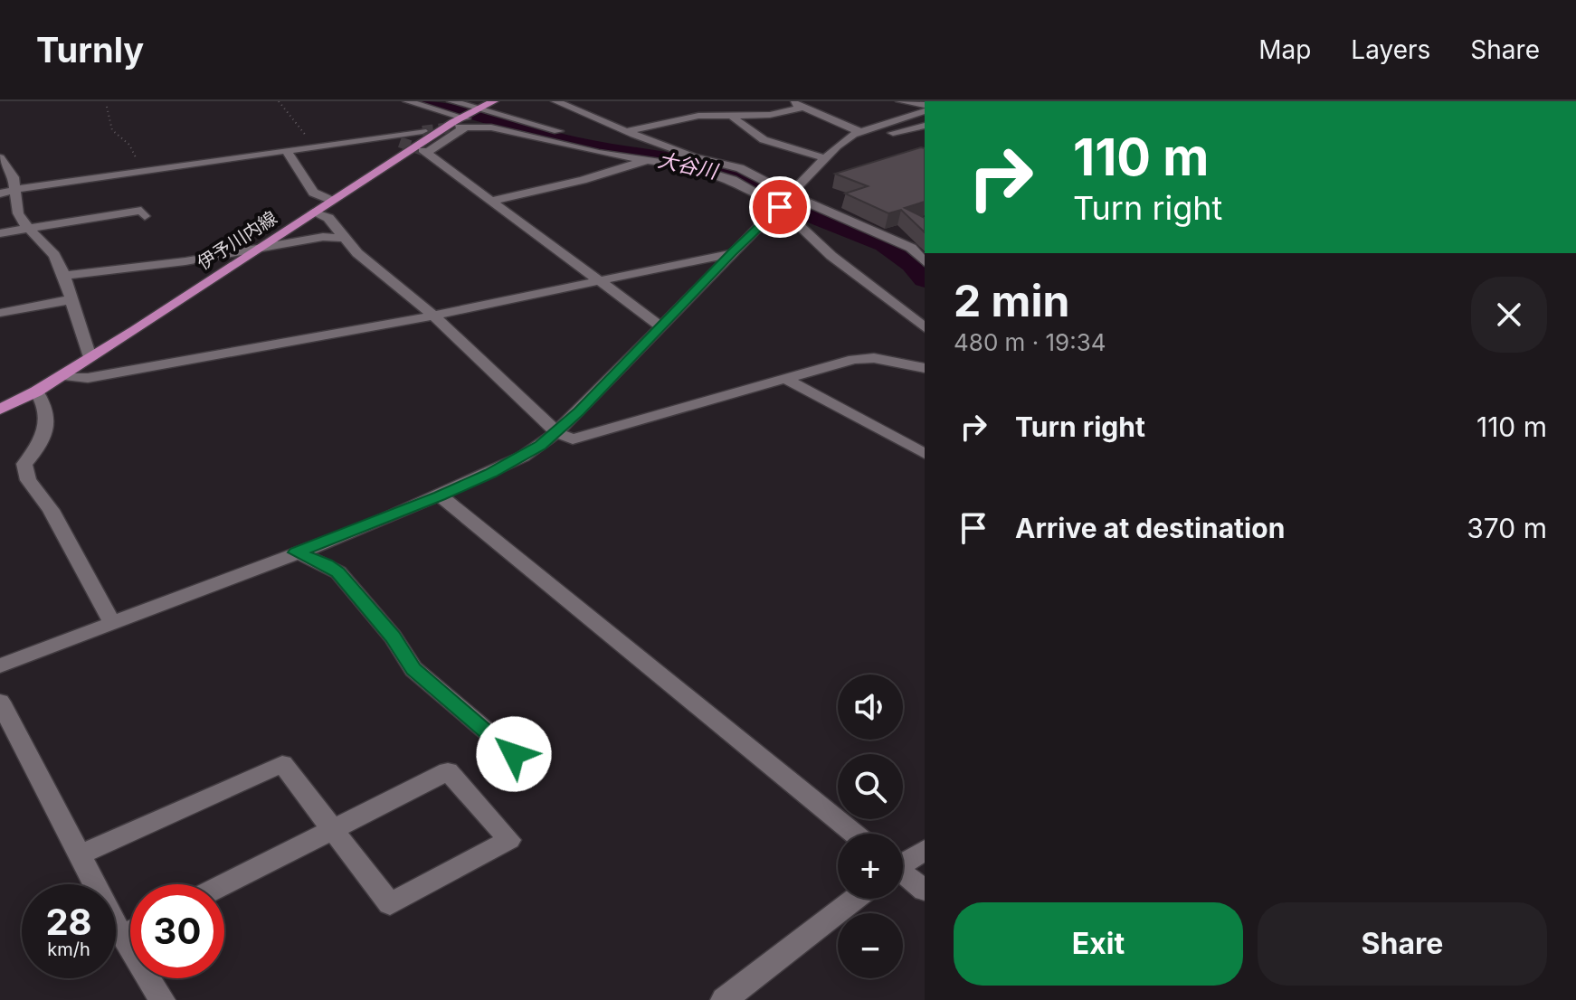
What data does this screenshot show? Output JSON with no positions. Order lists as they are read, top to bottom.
{
  "streets": {
    "main road": ["伊予川内線"]
  },
  "water": ["大谷川"],
  "page": {
    "header": "Turnly",
    "nav": ["Map", "Layers", "Share"],
    "turn": ["110 m", "Turn right"],
    "heading": ["2 min", "480 m · 19:34"],
    "list": [
      {
        "name": "Turn right",
        "value": "110 m"
      },
      {
        "name": "Arrive at destination",
        "value": "370 m"
      }
    ],
    "map_buttons": ["+", "−"],
    "speed": "28 km/h",
    "limit": "30",
    "buttons": ["Exit", "Share"]
  }
}
